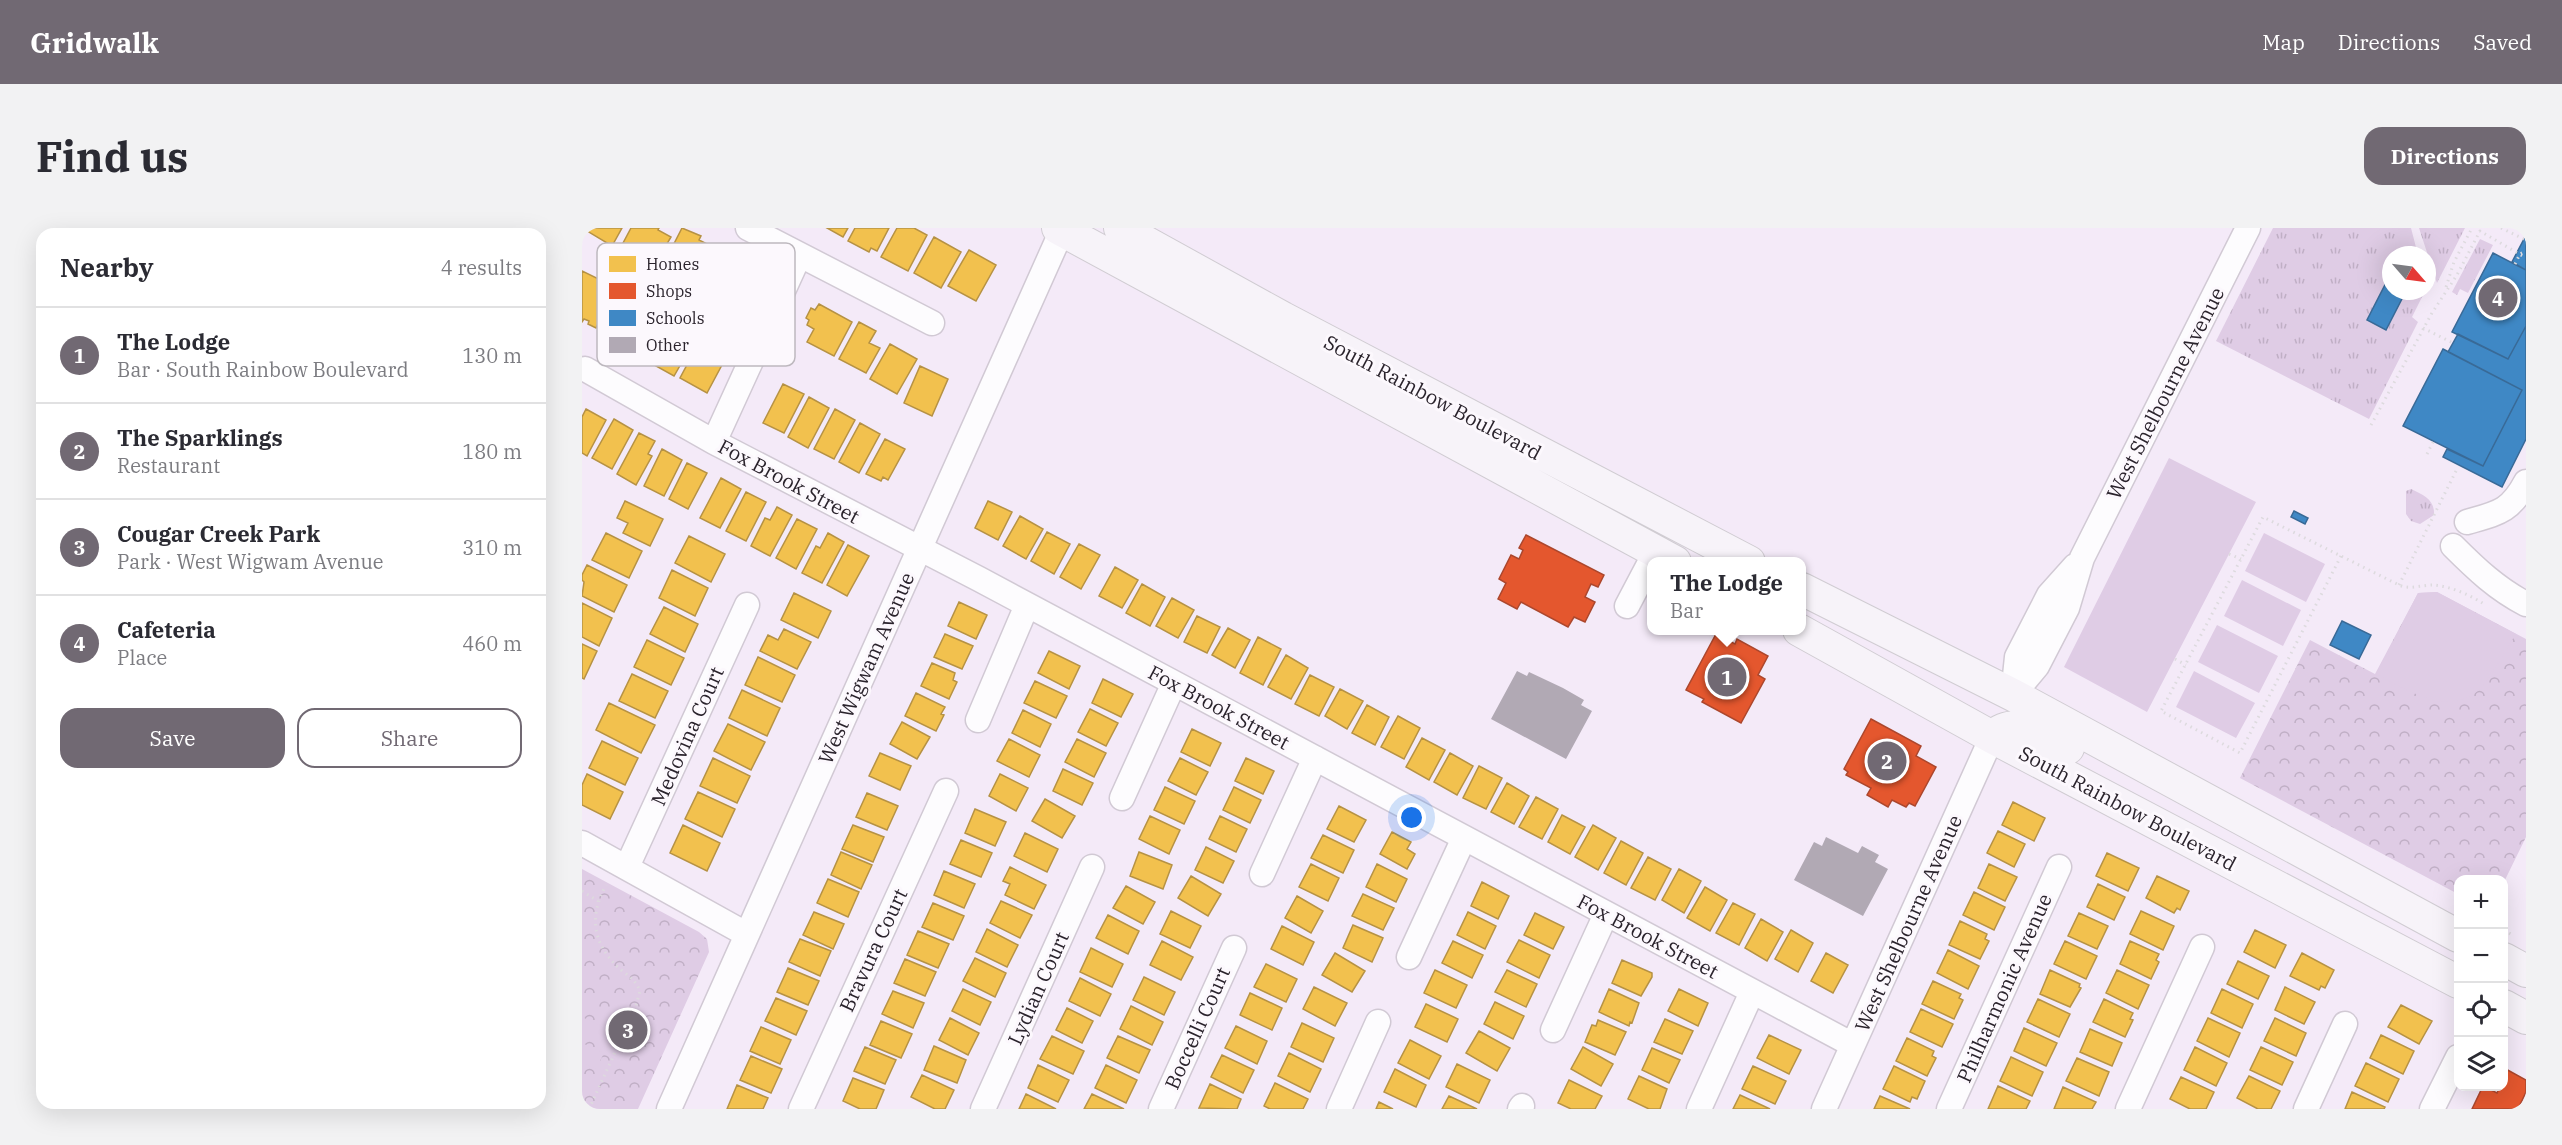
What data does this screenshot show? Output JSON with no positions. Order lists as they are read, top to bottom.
{
  "streets": {
    "main road": ["South Rainbow Boulevard"],
    "street": [
      "West Shelbourne Avenue",
      "Fox Brook Street",
      "West Wigwam Avenue",
      "Medovina Court",
      "Bravura Court",
      "Lydian Court",
      "Philharmonic Avenue",
      "Boccelli Court"
    ]
  },
  "crossings": [
    ["West Shelbourne Avenue", "South Rainbow Boulevard"],
    ["West Shelbourne Avenue", "Fox Brook Street"],
    ["South Rainbow Boulevard", "West Wigwam Avenue"],
    ["Fox Brook Street", "West Wigwam Avenue"]
  ],
  "legend": [
    "Homes",
    "Shops",
    "Schools",
    "Other"
  ],
  "north": "bottom right",
  "page": {
    "header": "Gridwalk",
    "nav": ["Map", "Directions", "Saved"],
    "buttons": [
      "Directions",
      ["Save", "Share"]
    ],
    "title": "Find us",
    "heading": ["Nearby", "4 results"],
    "pins": [
      "4",
      "1",
      "2",
      "3"
    ],
    "list": [
      {
        "mark": "1",
        "name": "The Lodge",
        "note": "Bar · South Rainbow Boulevard",
        "value": "130 m"
      },
      {
        "mark": "2",
        "name": "The Sparklings",
        "note": "Restaurant",
        "value": "180 m"
      },
      {
        "mark": "3",
        "name": "Cougar Creek Park",
        "note": "Park · West Wigwam Avenue",
        "value": "310 m"
      },
      {
        "mark": "4",
        "name": "Cafeteria",
        "note": "Place",
        "value": "460 m"
      }
    ],
    "popup": ["The Lodge", "Bar"],
    "map_buttons": ["+", "−"]
  }
}
